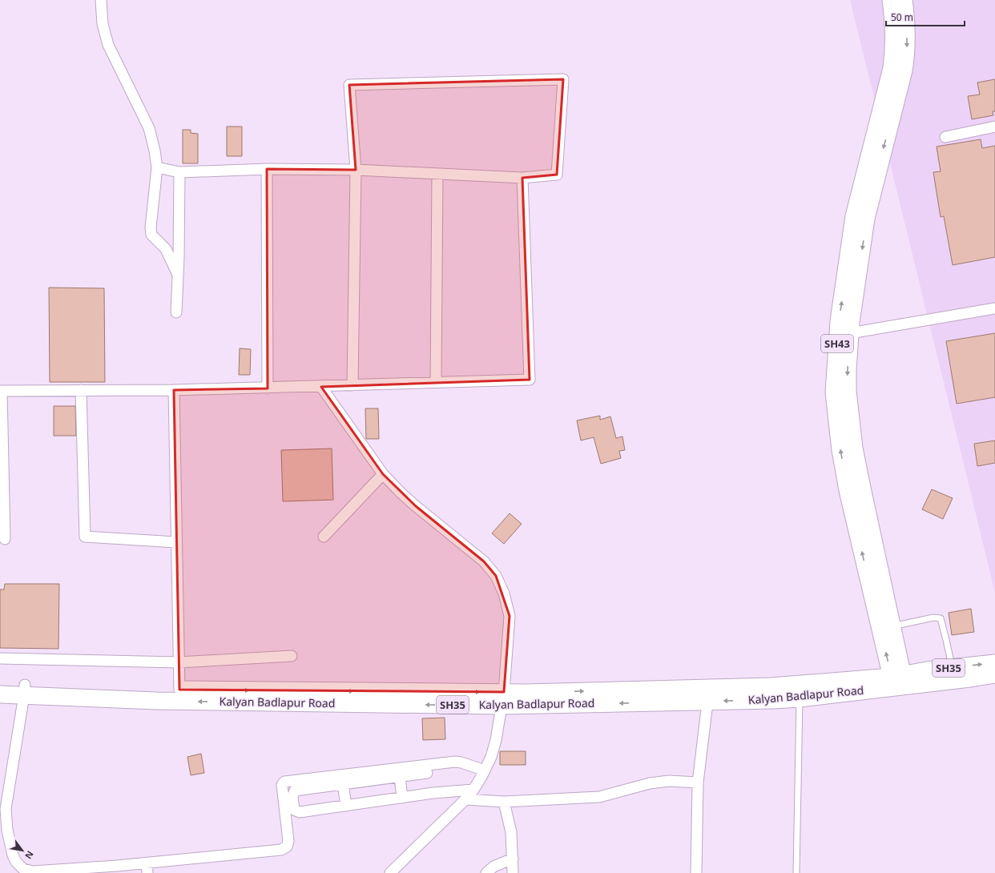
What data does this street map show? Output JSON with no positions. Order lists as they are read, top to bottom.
{
  "streets": {
    "main road": ["SH43", "SH35", "Kalyan Badlapur Road"]
  },
  "crossings": [
    ["SH43", "Kalyan Badlapur Road"]
  ],
  "scale_bar": "50 m",
  "north": "bottom right"
}
